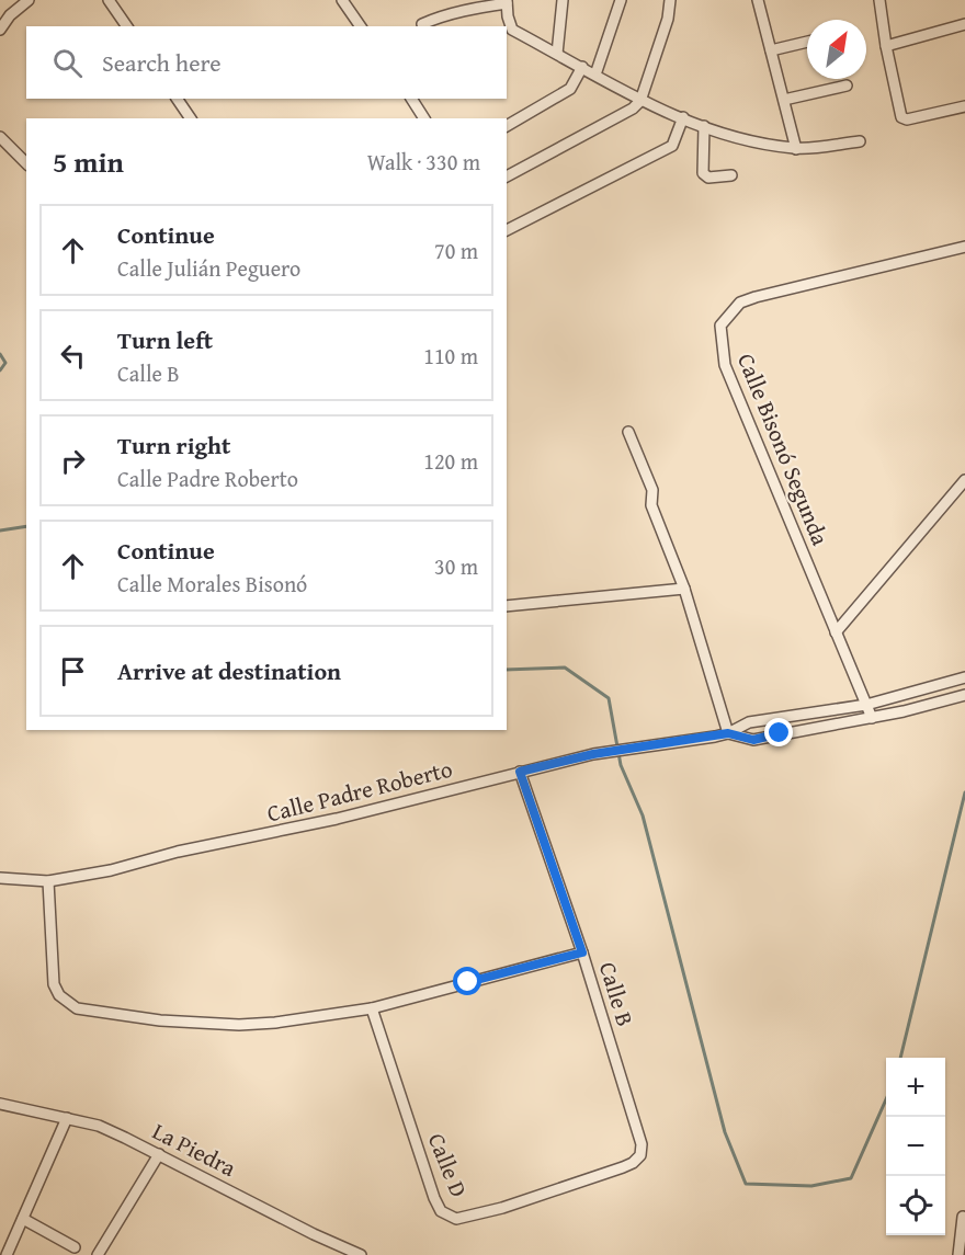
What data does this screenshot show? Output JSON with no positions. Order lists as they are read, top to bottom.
{
  "streets": {
    "street": [
      "Calle Bisonó Segunda",
      "Calle Padre Roberto",
      "Calle B",
      "La Piedra",
      "Calle D"
    ]
  },
  "crossings": [
    ["Calle Padre Roberto", "Calle B"],
    ["Calle B", "Calle D"]
  ],
  "north": "top right",
  "page": {
    "search": "Search here",
    "heading": ["5 min", "Walk · 330 m"],
    "list": [
      ["Continue", "Calle Julián Peguero", "70 m"],
      ["Turn left", "Calle B", "110 m"],
      ["Turn right", "Calle Padre Roberto", "120 m"],
      ["Continue", "Calle Morales Bisonó", "30 m"],
      "Arrive at destination"
    ],
    "map_buttons": ["+", "−"]
  }
}
